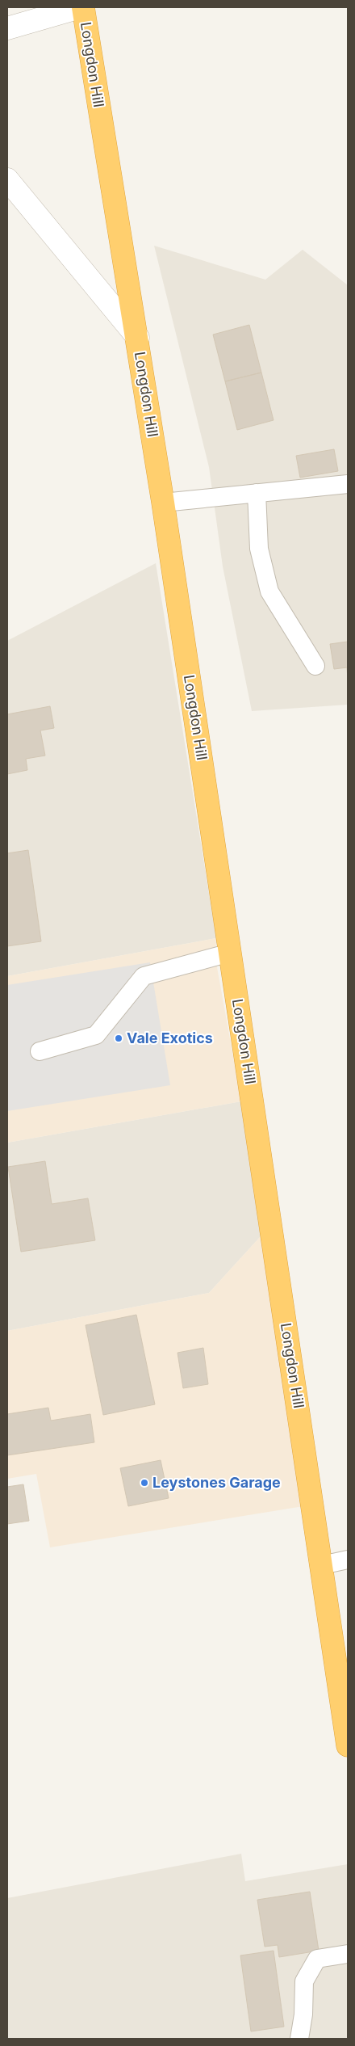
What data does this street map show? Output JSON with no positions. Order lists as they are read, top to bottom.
{
  "streets": {
    "highway": ["Longdon Hill"]
  },
  "places": ["Vale Exotics", "Leystones Garage"]
}
